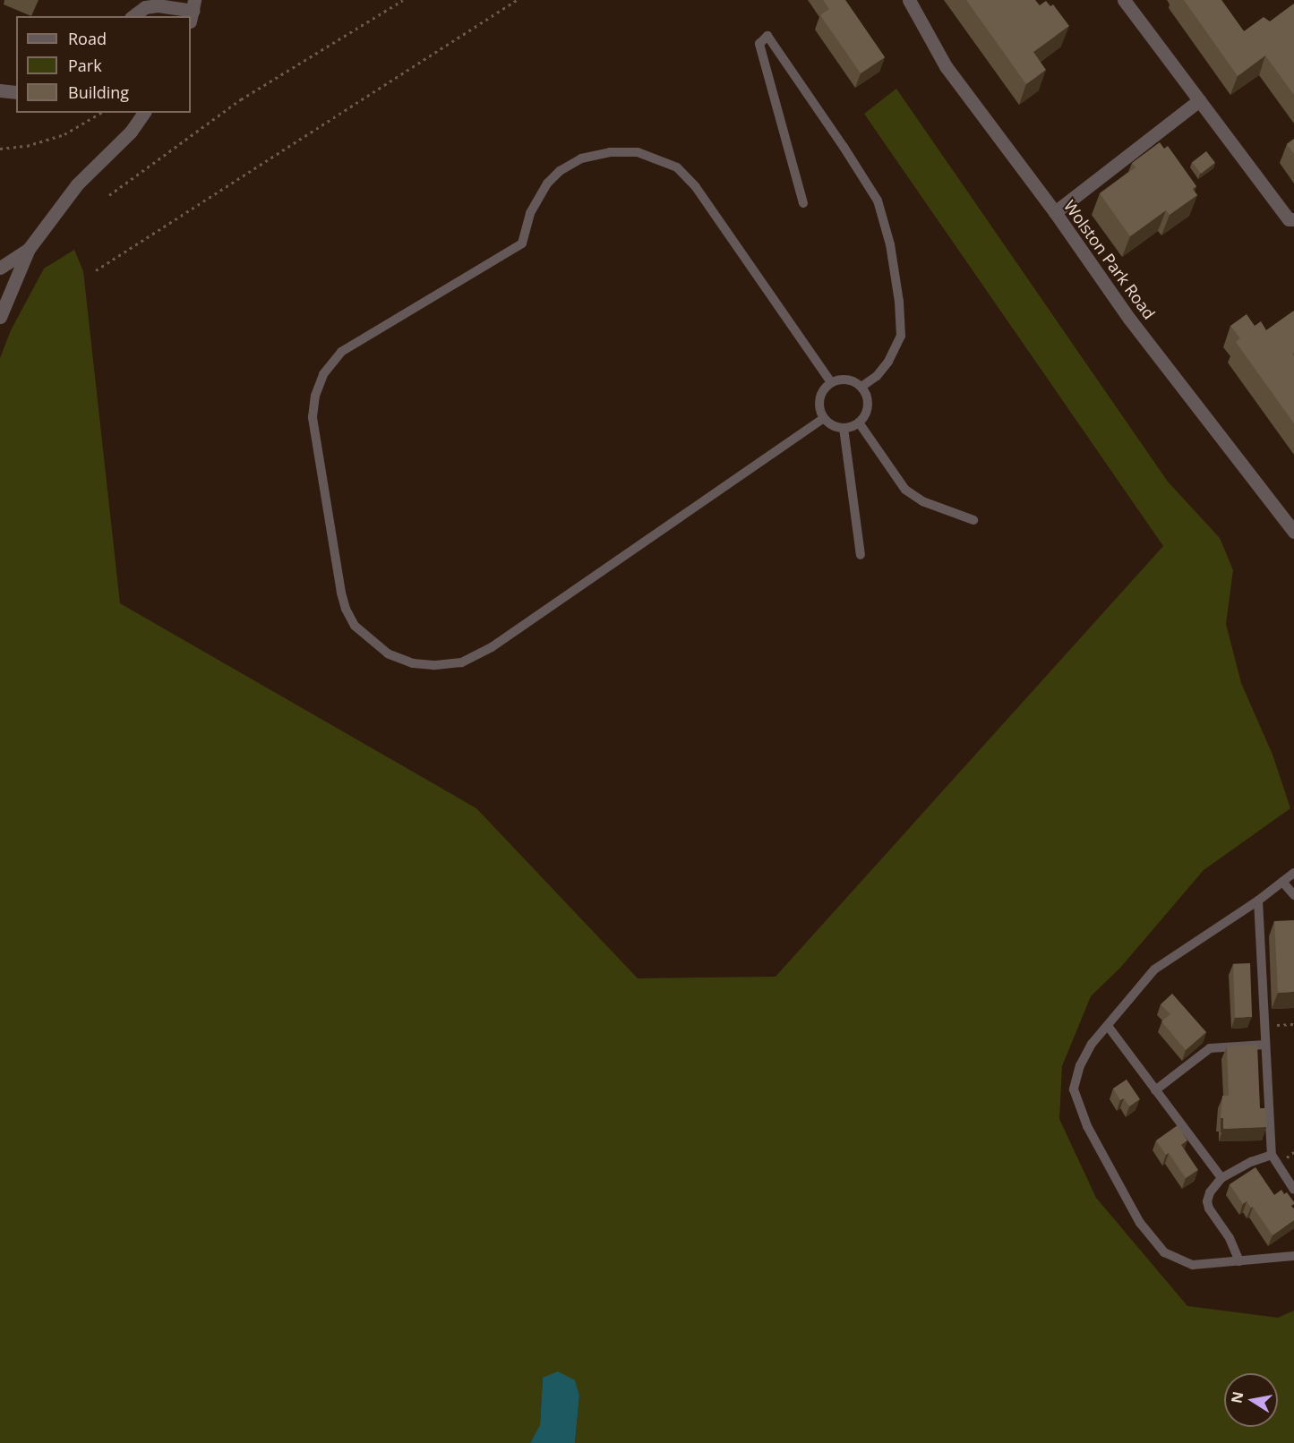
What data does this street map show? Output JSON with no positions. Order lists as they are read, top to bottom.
{
  "streets": {
    "street": ["Wolston Park Road"]
  },
  "legend": ["Road", "Park", "Building"],
  "north": "left"
}
